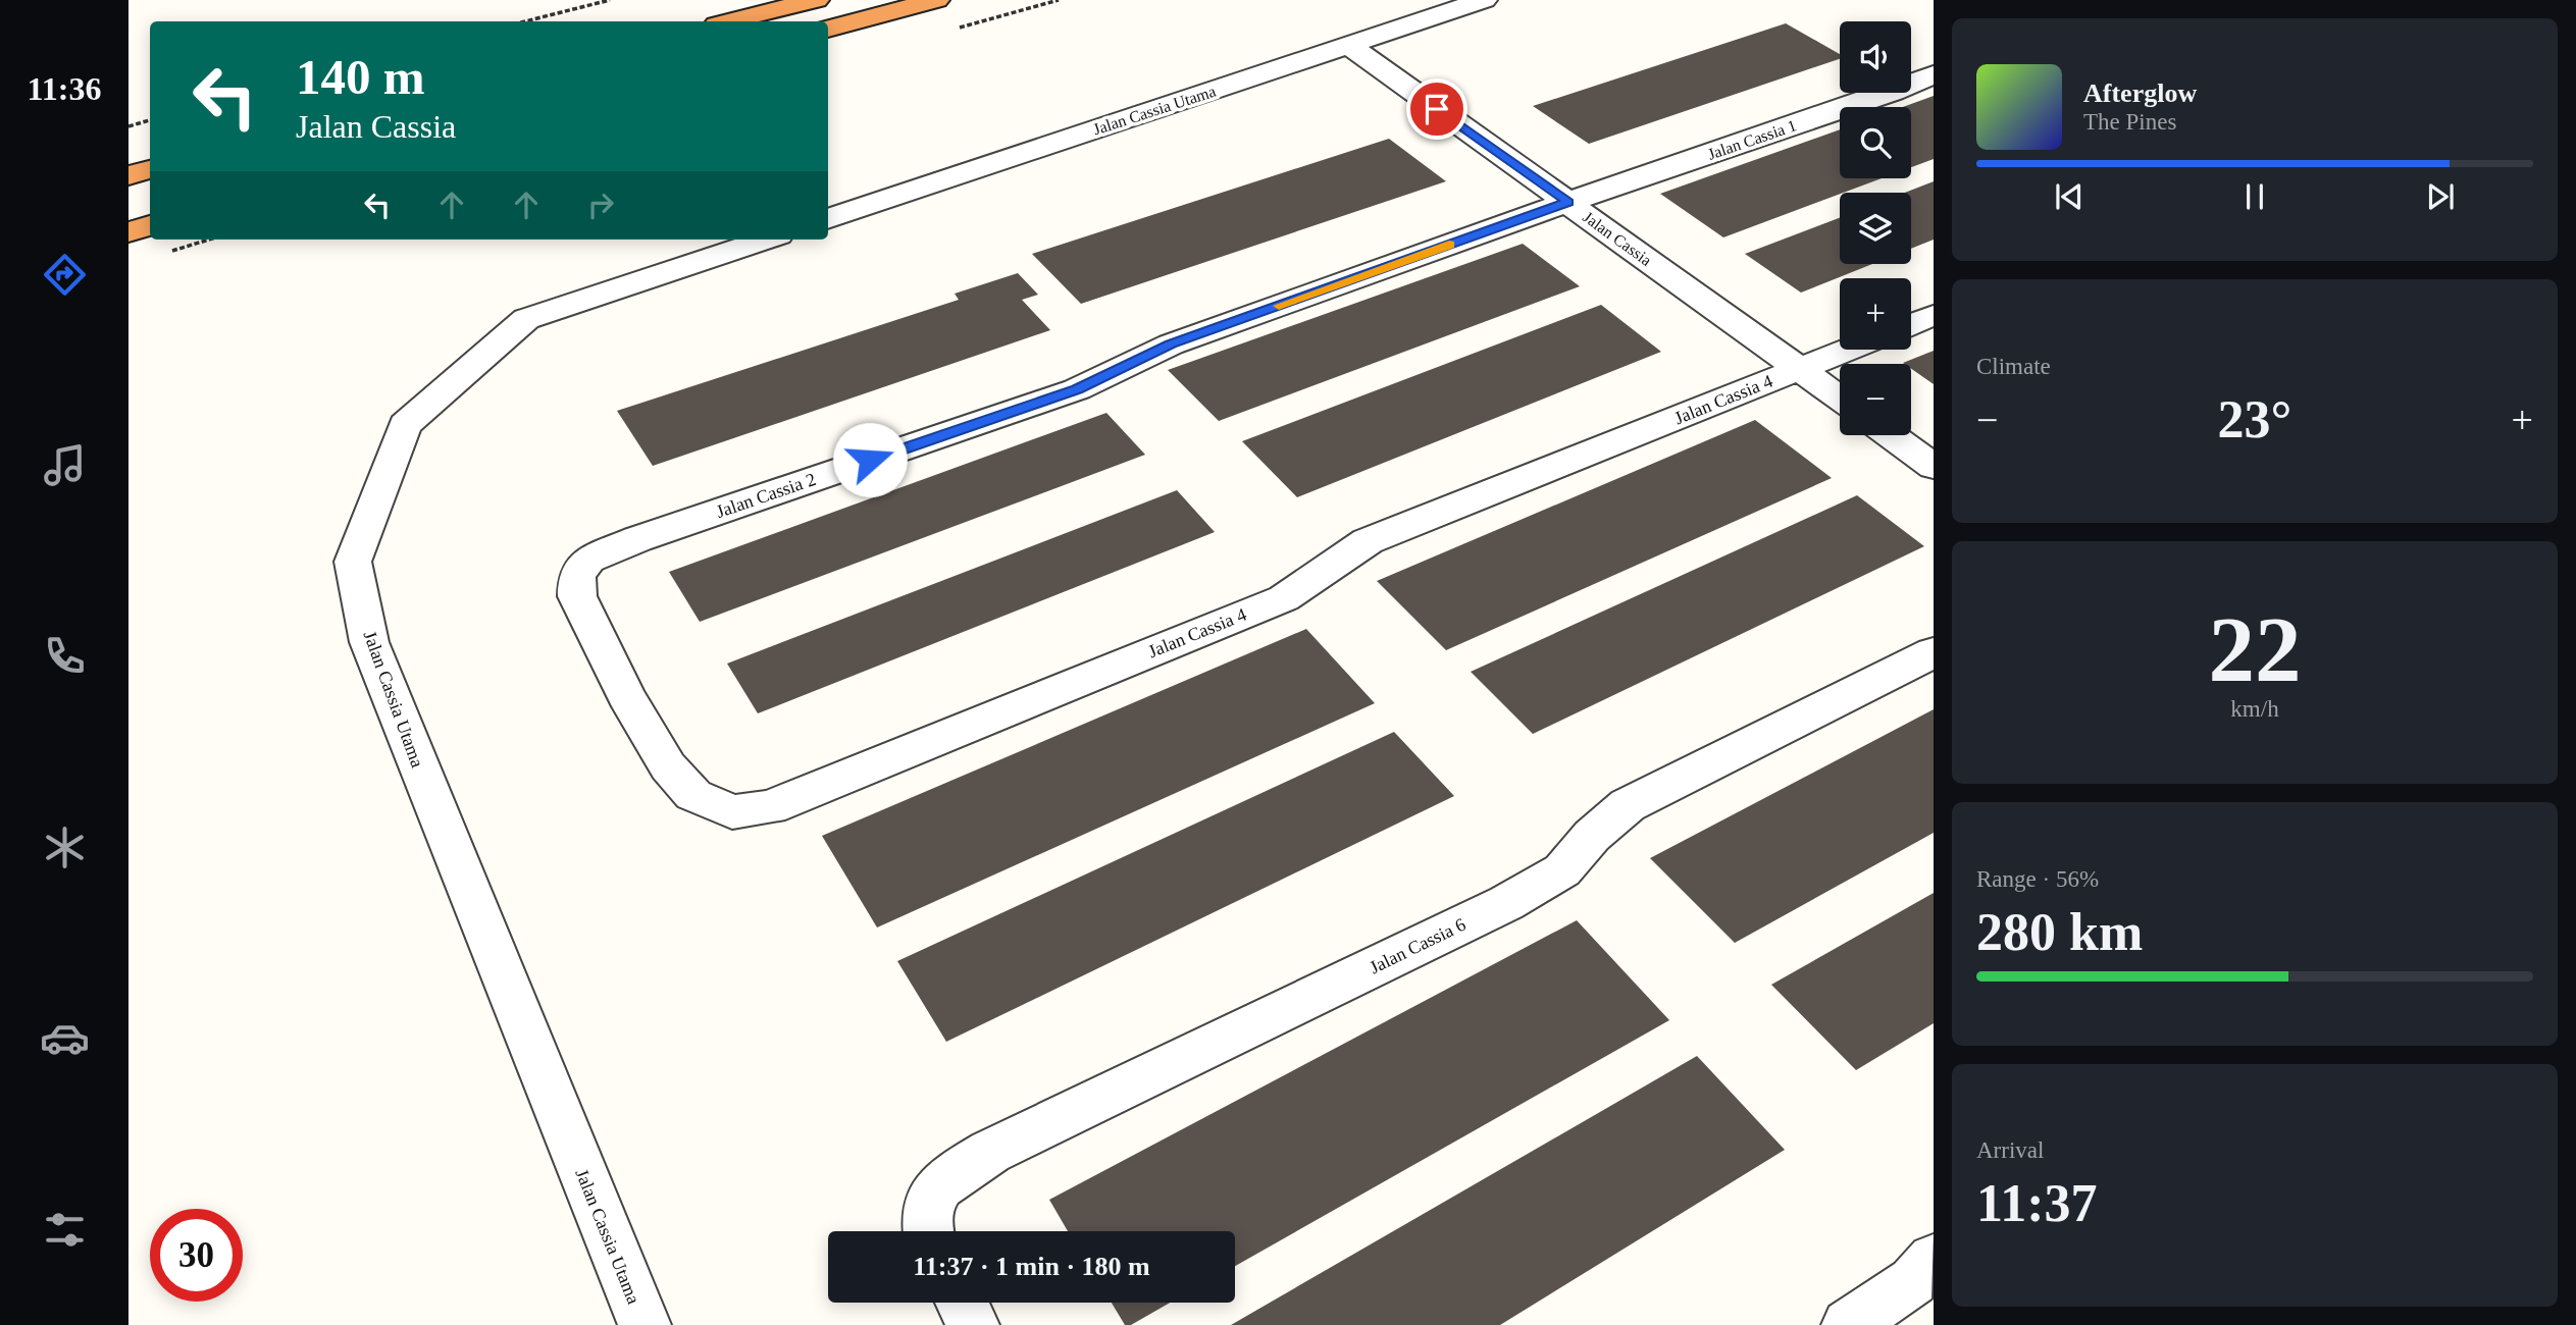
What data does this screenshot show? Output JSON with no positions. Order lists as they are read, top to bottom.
{
  "streets": {
    "street": [
      "Jalan Cassia Utama",
      "Jalan Cassia 1",
      "Jalan Cassia",
      "Jalan Cassia 4",
      "Jalan Cassia 2",
      "Jalan Cassia 6"
    ]
  },
  "crossings": [
    ["Jalan Cassia Utama", "Jalan Cassia"],
    ["Jalan Cassia 1", "Jalan Cassia"],
    ["Jalan Cassia 1", "Jalan Cassia 2"],
    ["Jalan Cassia", "Jalan Cassia 4"],
    ["Jalan Cassia", "Jalan Cassia 2"],
    ["Jalan Cassia 4", "Jalan Cassia 2"]
  ],
  "page": {
    "tabs": "11:36",
    "map_buttons": ["+", "−"],
    "turn": ["140 m", "Jalan Cassia"],
    "song": ["Afterglow", "The Pines"],
    "tile": [
      "Climate",
      ["22", "km/h"],
      ["Range · 56%", "280 km"],
      ["Arrival", "11:37"]
    ],
    "heat": ["−", "23°", "+"],
    "limit": "30",
    "trip": "11:37 · 1 min · 180 m"
  }
}
